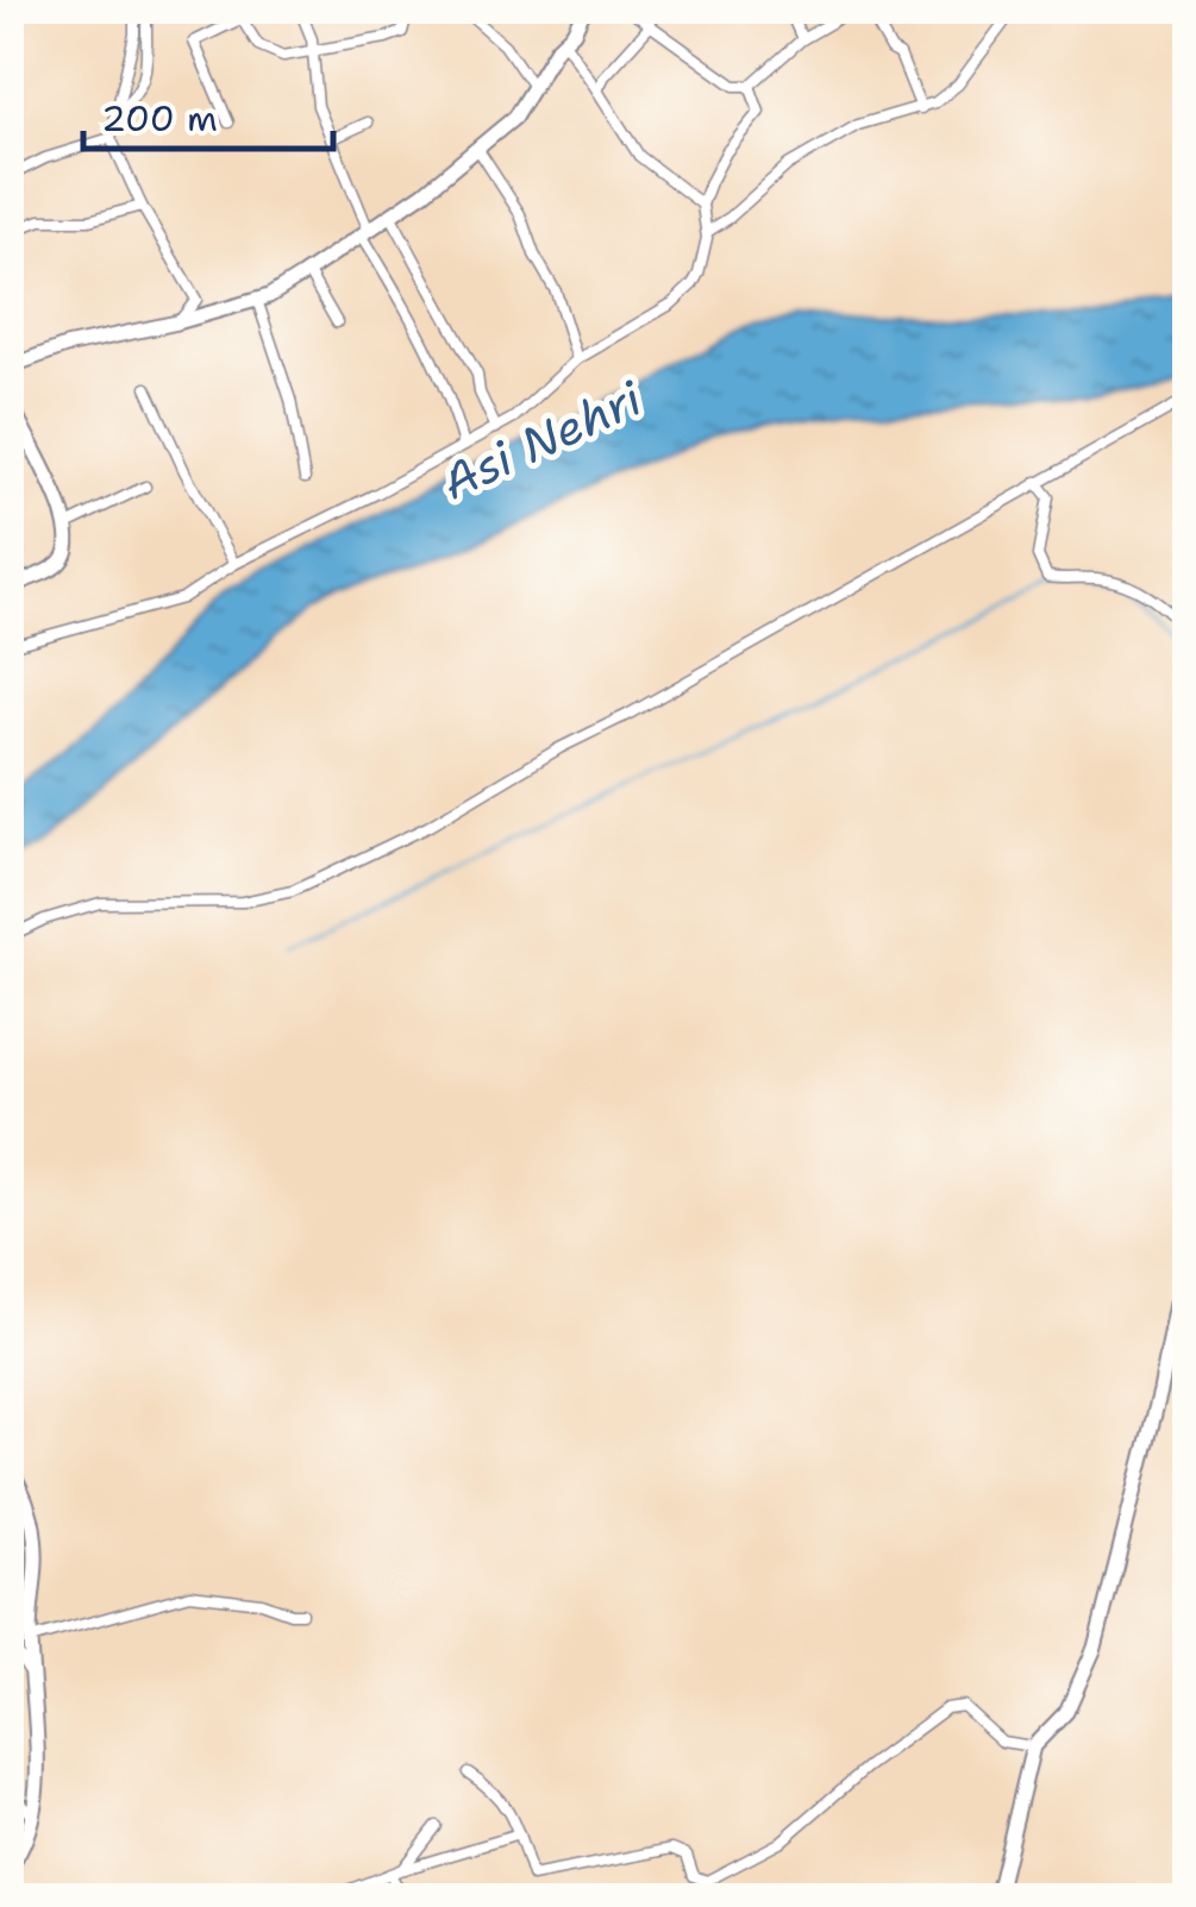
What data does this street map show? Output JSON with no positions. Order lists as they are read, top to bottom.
{
  "water": ["Asi Nehri"],
  "scale_bar": "200 m"
}
